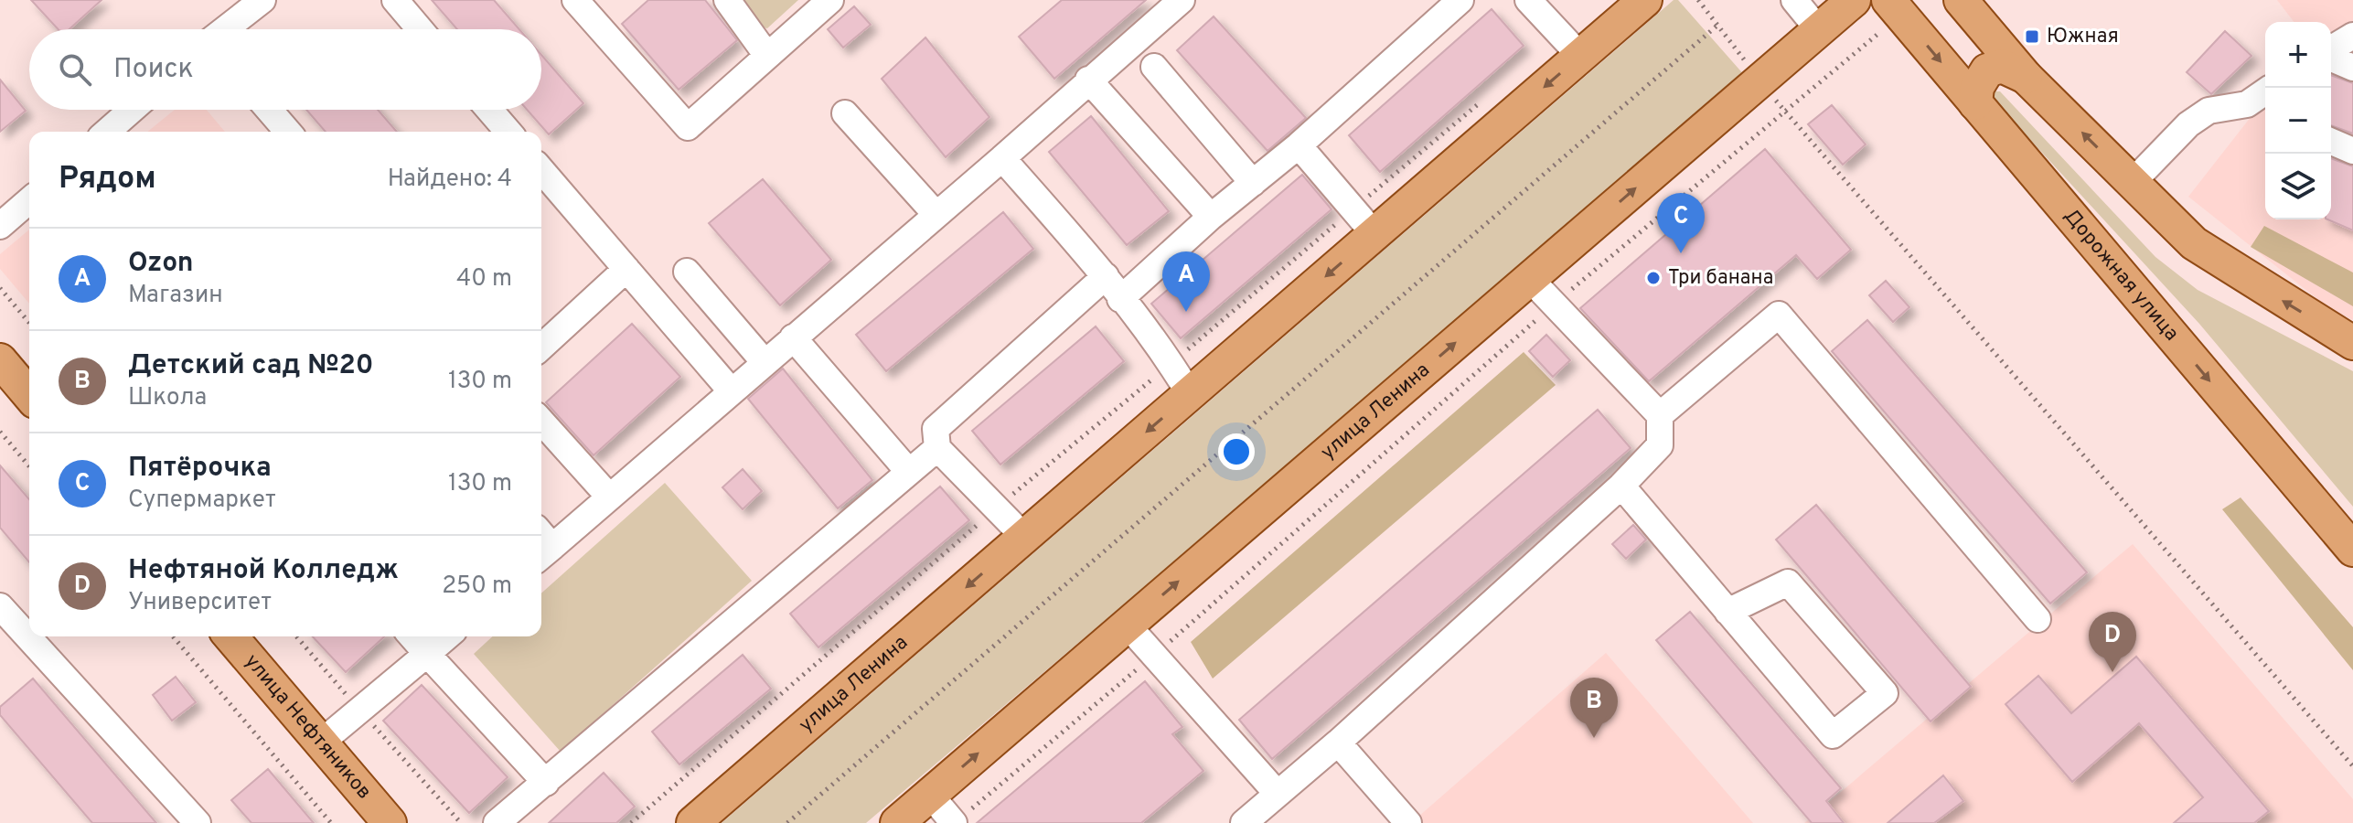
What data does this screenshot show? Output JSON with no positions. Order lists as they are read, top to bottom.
{
  "streets": {
    "main road": ["Дорожная улица", "улица Ленина", "улица Нефтяников"]
  },
  "places": {
    "transit": ["Южная"],
    "other": ["Три банана"]
  },
  "page": {
    "map_buttons": ["+", "−"],
    "search": "Поиск",
    "heading": ["Рядом", "Найдено: 4"],
    "pins": [
      "C",
      "A",
      "D",
      "B"
    ],
    "list": [
      {
        "mark": "A",
        "name": "Ozon",
        "note": "Магазин",
        "value": "40 m"
      },
      {
        "mark": "B",
        "name": "Детский сад №20",
        "note": "Школа",
        "value": "130 m"
      },
      {
        "mark": "C",
        "name": "Пятёрочка",
        "note": "Супермаркет",
        "value": "130 m"
      },
      {
        "mark": "D",
        "name": "Нефтяной Колледж",
        "note": "Университет",
        "value": "250 m"
      }
    ]
  }
}
